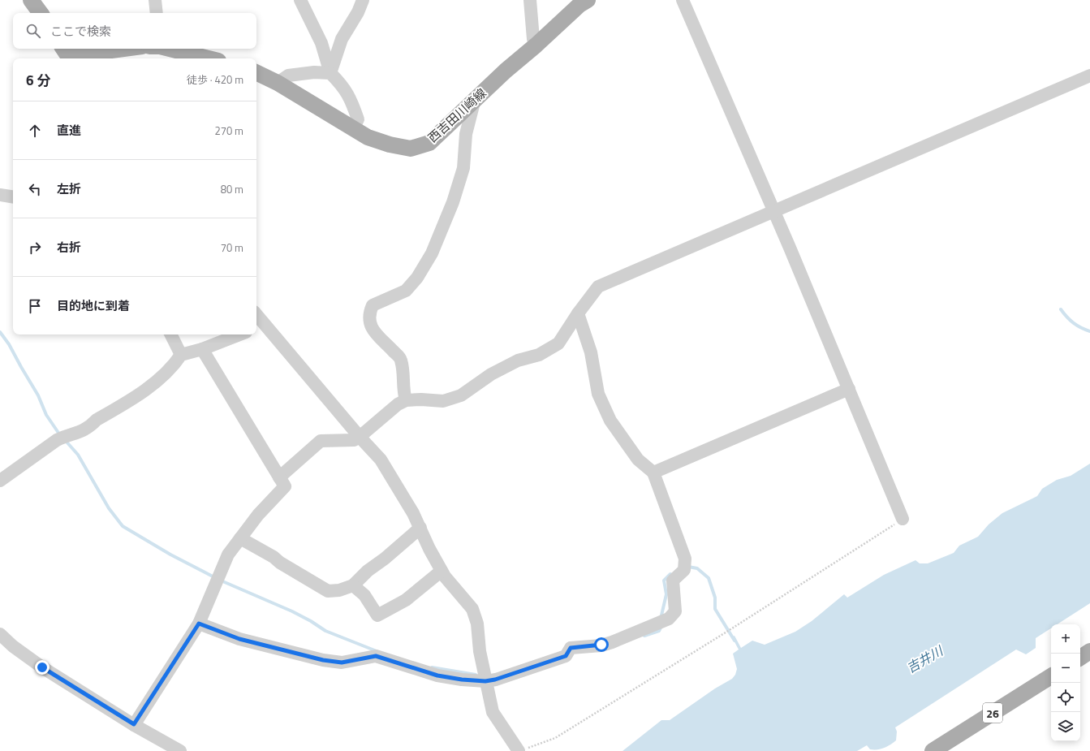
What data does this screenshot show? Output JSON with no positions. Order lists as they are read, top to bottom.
{
  "streets": {
    "main road": ["西吉田川崎線", "26"]
  },
  "water": ["吉井川"],
  "page": {
    "search": "ここで検索",
    "heading": ["6 分", "徒歩 · 420 m"],
    "list": [
      ["直進", "270 m"],
      ["左折", "80 m"],
      ["右折", "70 m"],
      "目的地に到着"
    ],
    "map_buttons": ["+", "−"]
  }
}
